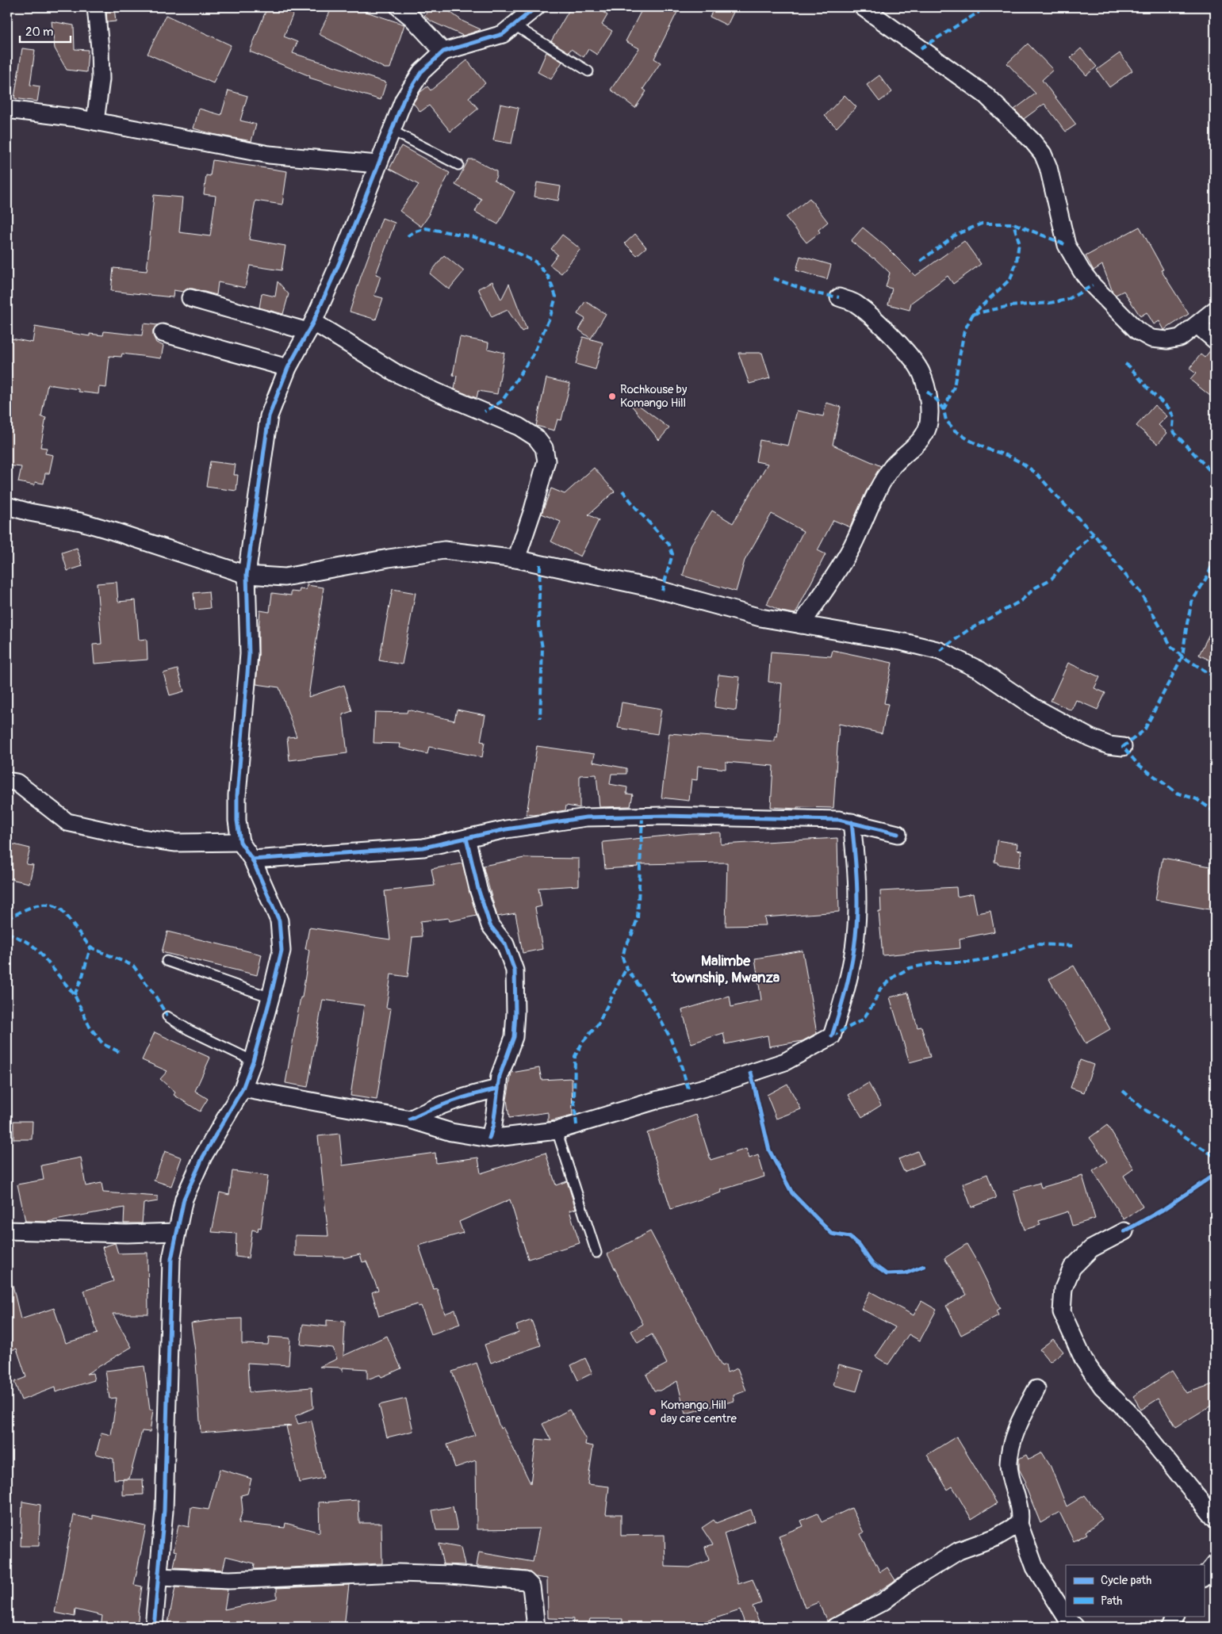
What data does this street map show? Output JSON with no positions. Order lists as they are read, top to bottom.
{
  "districts": ["Malimbe township, Mwanza"],
  "places": ["Rochkouse by Komango Hill", "Komango Hill day care centre"],
  "legend": ["Cycle path", "Path"],
  "scale_bar": "20 m"
}
